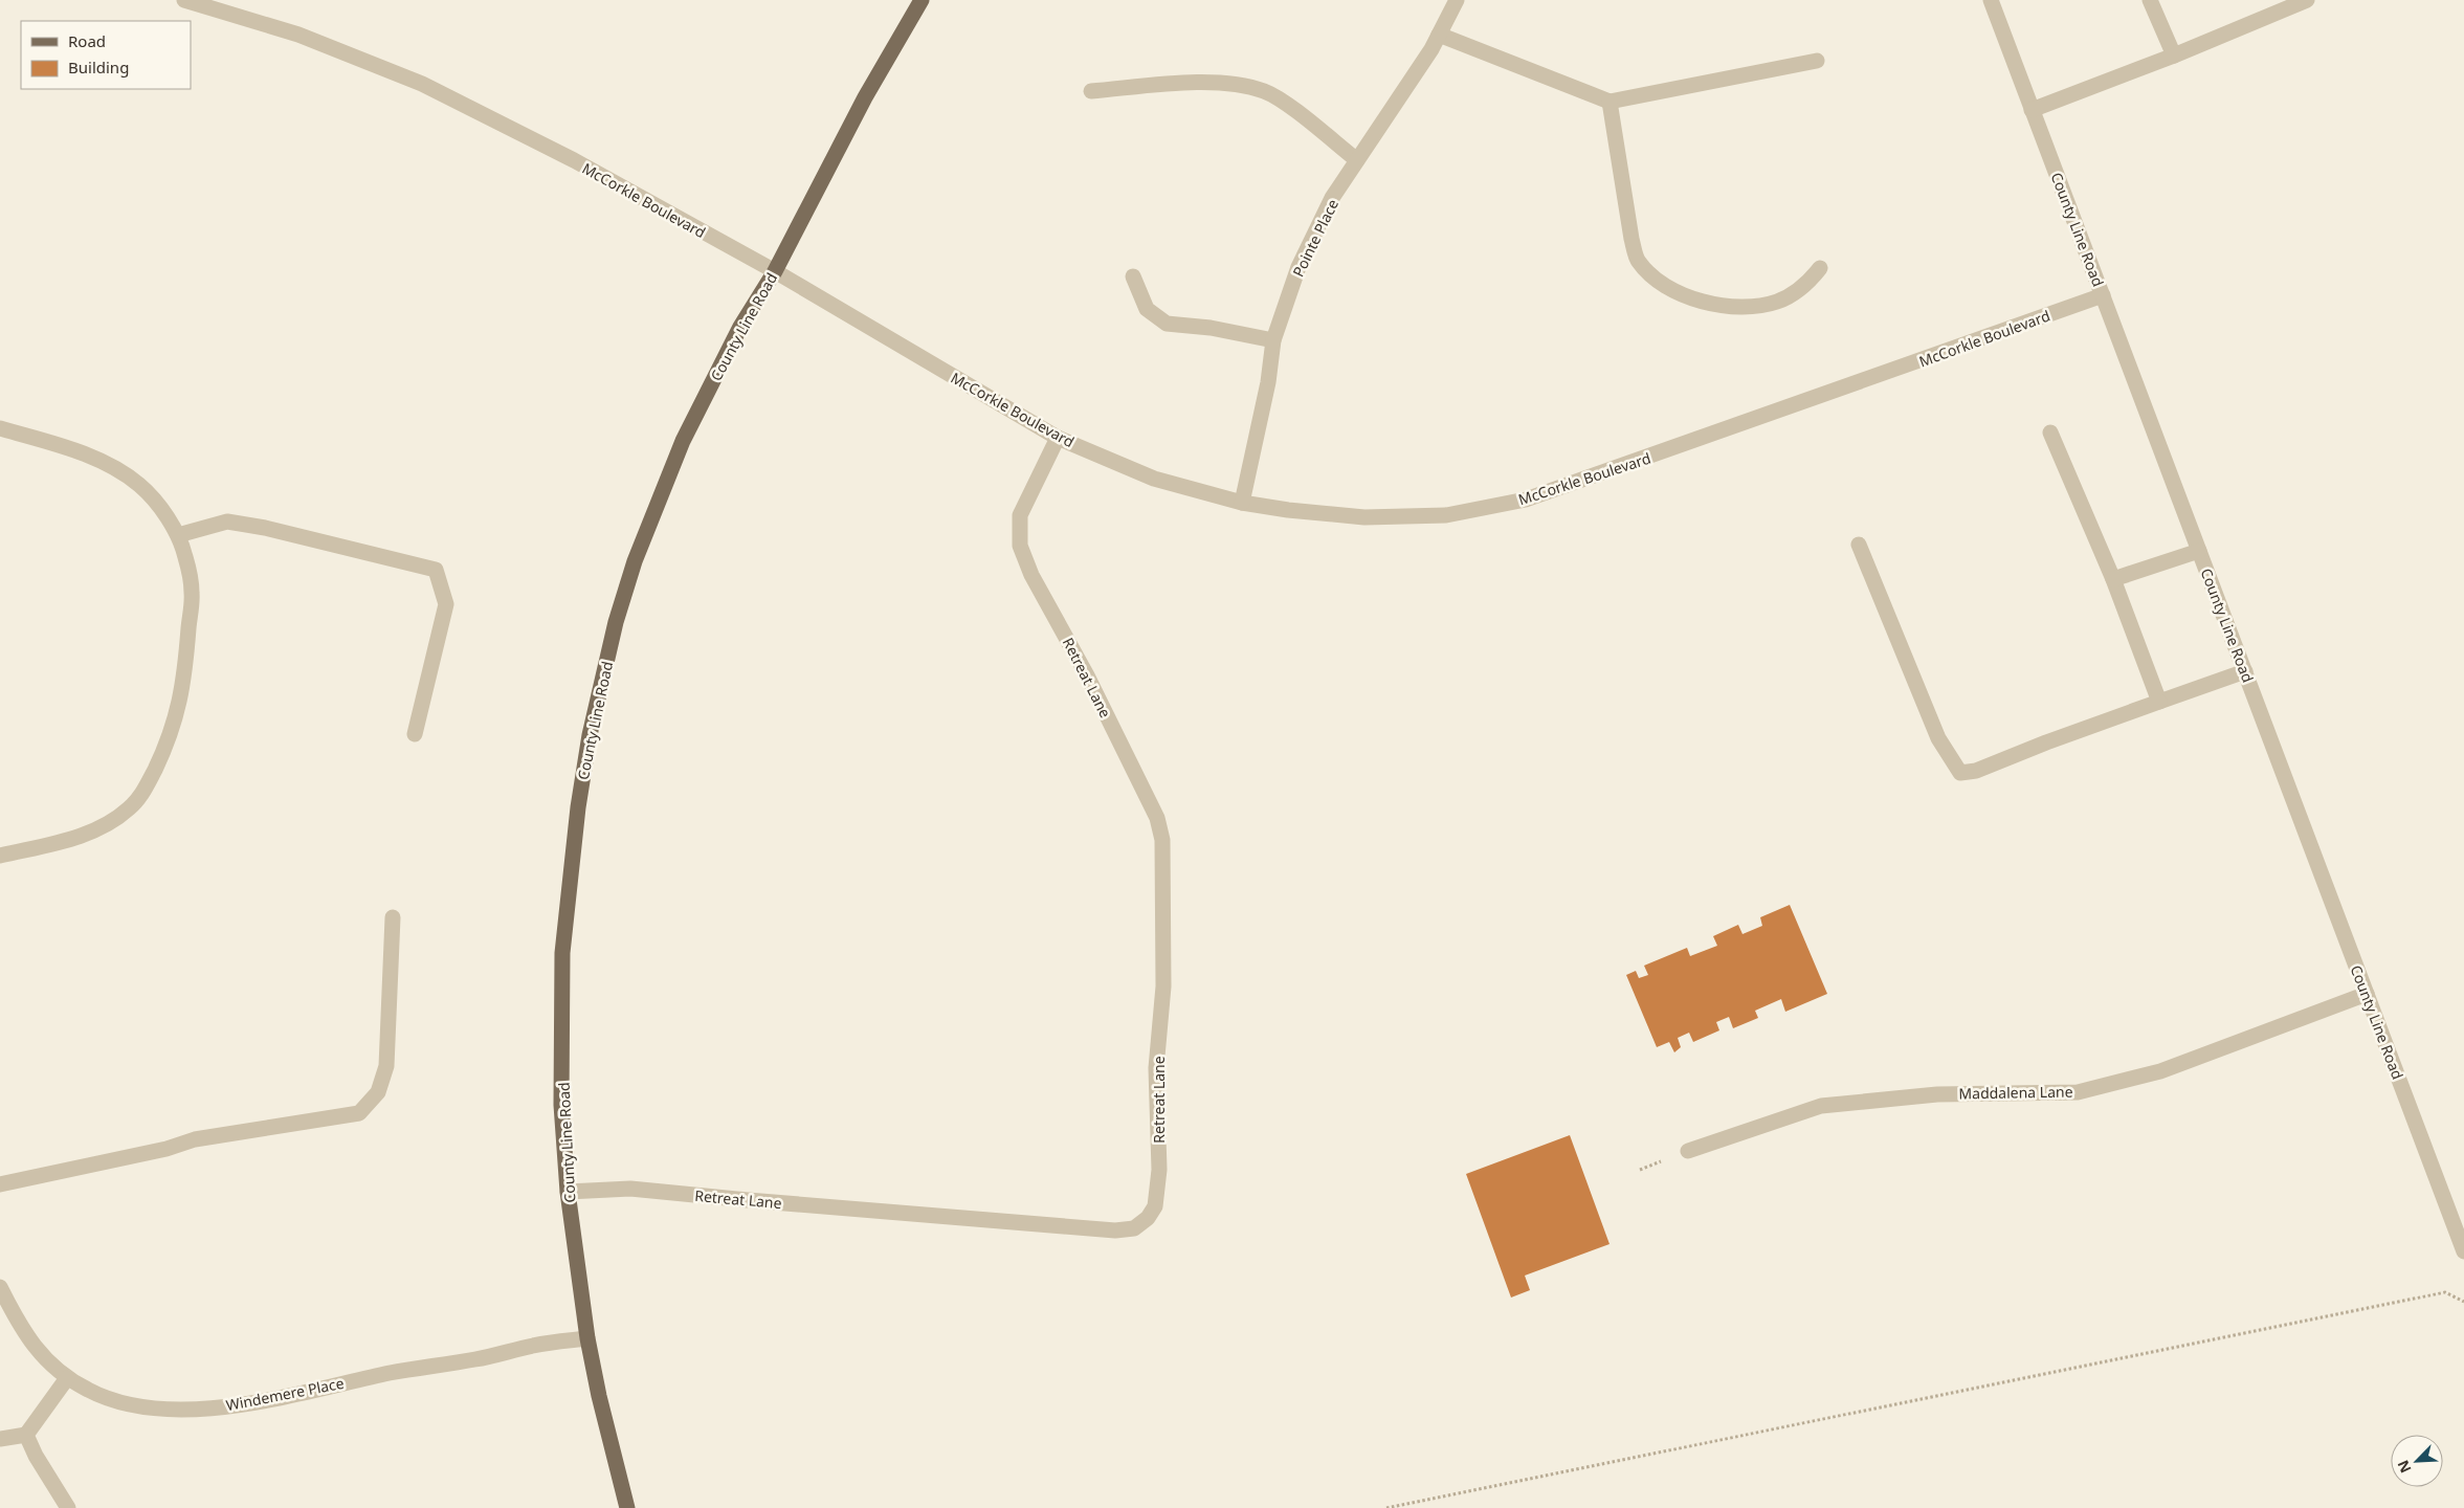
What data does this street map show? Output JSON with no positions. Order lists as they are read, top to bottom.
{
  "streets": {
    "main road": ["County Line Road"],
    "street": [
      "McCorkle Boulevard",
      "Pointe Place",
      "Retreat Lane",
      "Maddalena Lane",
      "Windemere Place"
    ]
  },
  "crossings": [
    ["McCorkle Boulevard", "County Line Road"],
    ["McCorkle Boulevard", "Pointe Place"],
    ["McCorkle Boulevard", "Retreat Lane"],
    ["County Line Road", "Retreat Lane"],
    ["County Line Road", "Maddalena Lane"],
    ["County Line Road", "Windemere Place"]
  ],
  "legend": ["Road", "Building"],
  "north": "bottom left"
}
